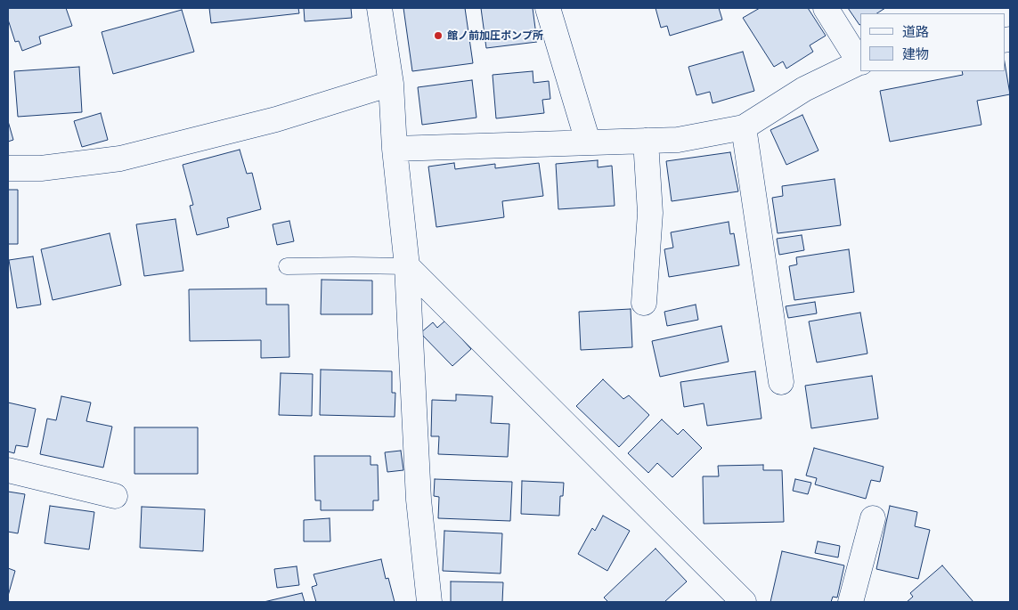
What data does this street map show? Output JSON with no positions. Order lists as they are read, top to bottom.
{
  "places": ["館ノ前加圧ポンプ所"],
  "legend": ["道路", "建物"]
}
